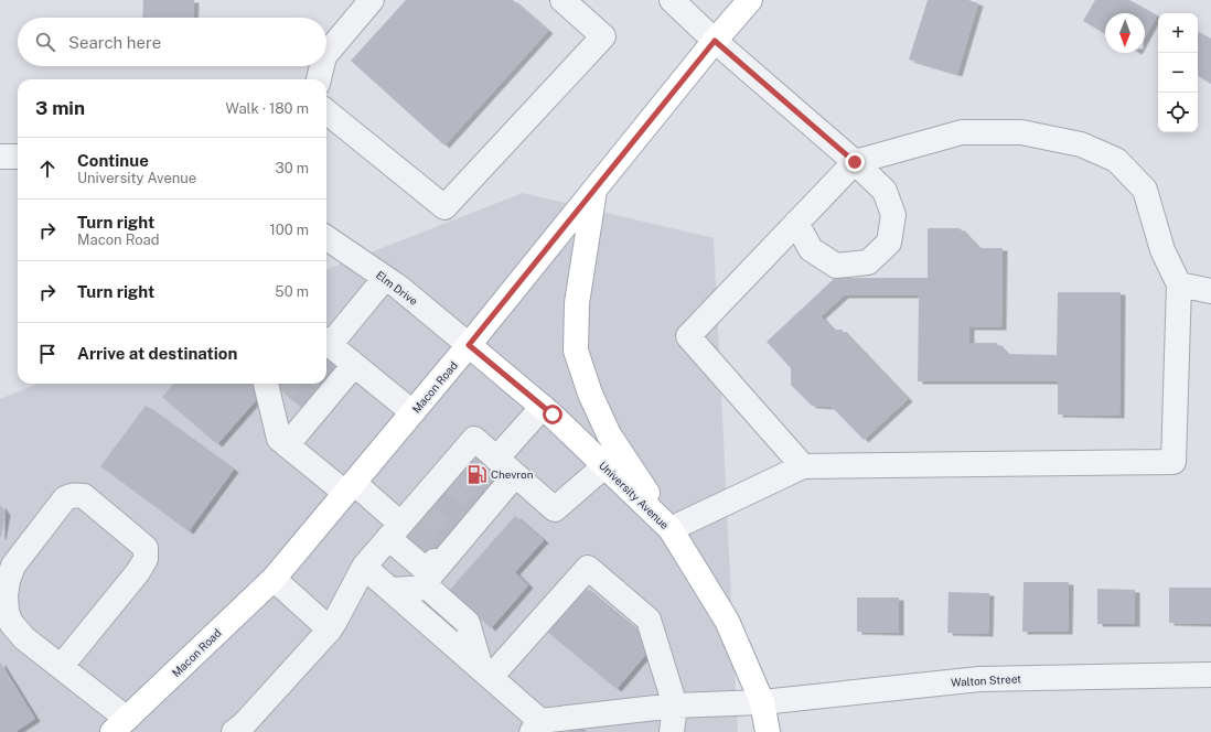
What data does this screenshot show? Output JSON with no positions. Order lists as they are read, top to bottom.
{
  "streets": {
    "main road": ["Macon Road", "University Avenue"],
    "street": ["Elm Drive", "Walton Street"]
  },
  "crossings": [
    ["Elm Drive", "Macon Road"],
    ["Elm Drive", "University Avenue"],
    ["Macon Road", "University Avenue"],
    ["University Avenue", "Walton Street"]
  ],
  "places": {
    "fuel station": ["Chevron"]
  },
  "north": "bottom",
  "page": {
    "map_buttons": ["+", "−"],
    "search": "Search here",
    "heading": ["3 min", "Walk · 180 m"],
    "list": [
      ["Continue", "University Avenue", "30 m"],
      ["Turn right", "Macon Road", "100 m"],
      ["Turn right", "50 m"],
      "Arrive at destination"
    ]
  }
}
